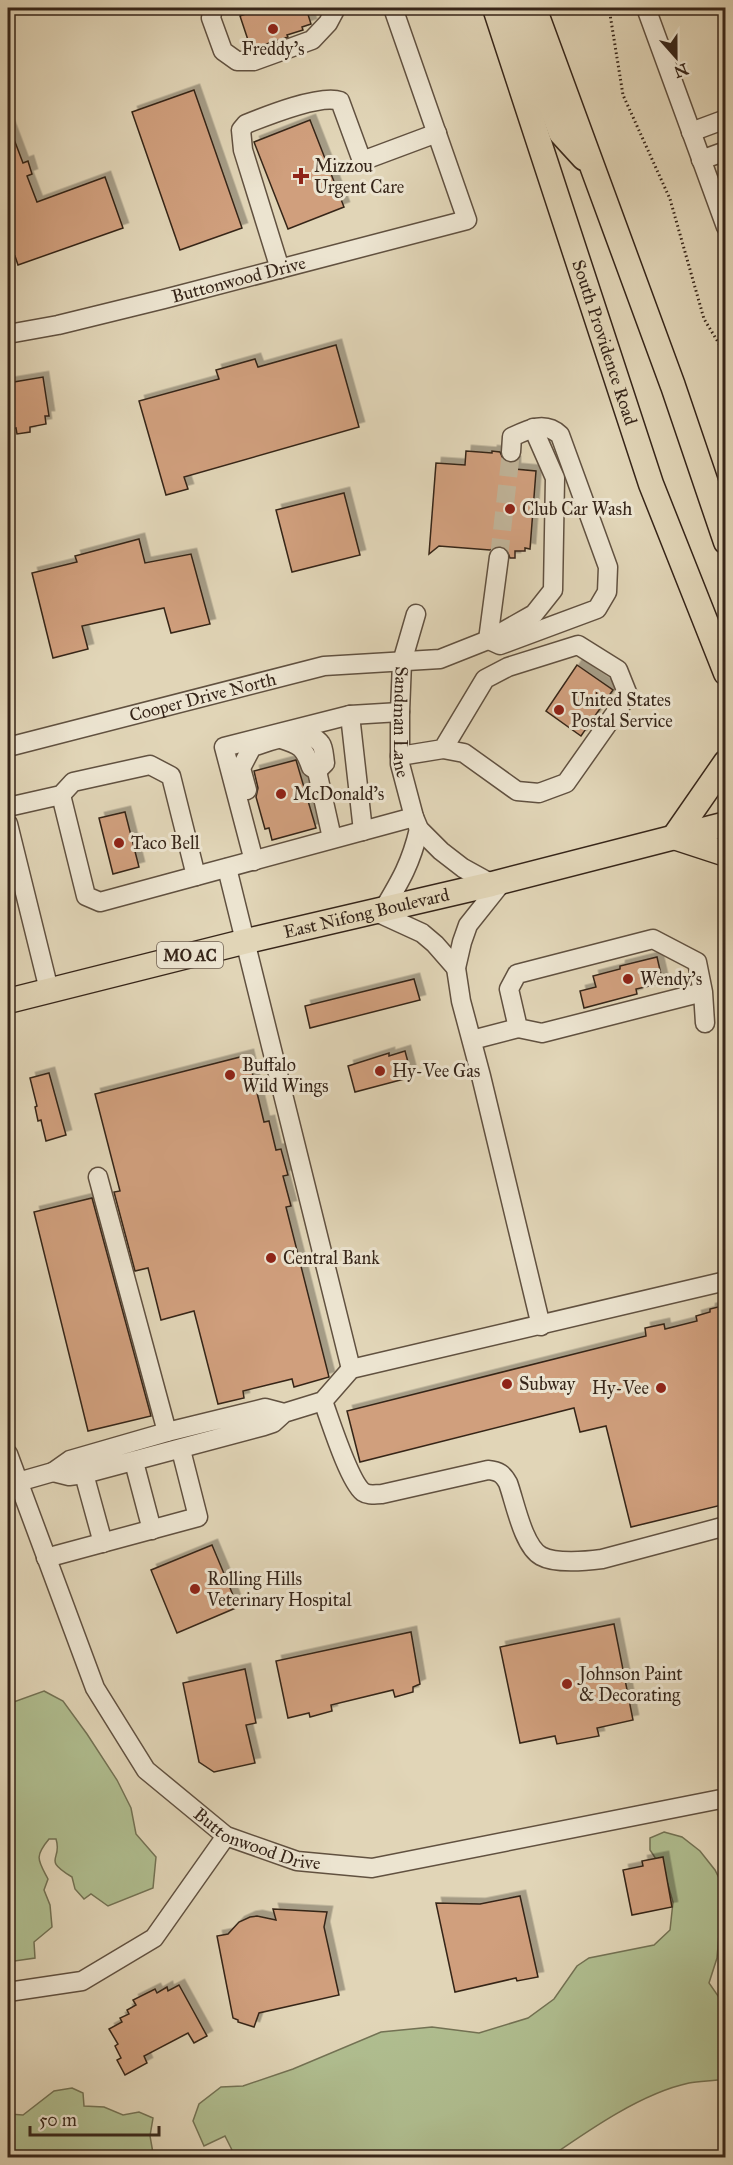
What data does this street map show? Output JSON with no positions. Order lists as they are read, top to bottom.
{
  "streets": {
    "main road": ["South Providence Road", "East Nifong Boulevard", "MO AC"],
    "street": ["Buttonwood Drive", "Cooper Drive North", "Sandman Lane"]
  },
  "crossings": [
    ["Cooper Drive North", "Sandman Lane"],
    ["Sandman Lane", "East Nifong Boulevard"]
  ],
  "places": {
    "other": [
      "Freddy's",
      "Club Car Wash",
      "United States Postal Service",
      "McDonald's",
      "Taco Bell",
      "Wendy's",
      "Hy-Vee Gas",
      "Buffalo Wild Wings",
      "Central Bank",
      "Subway",
      "Hy-Vee",
      "Rolling Hills Veterinary Hospital",
      "Johnson Paint & Decorating"
    ],
    "health": ["Mizzou Urgent Care"]
  },
  "scale_bar": "50 m",
  "north": "bottom"
}
